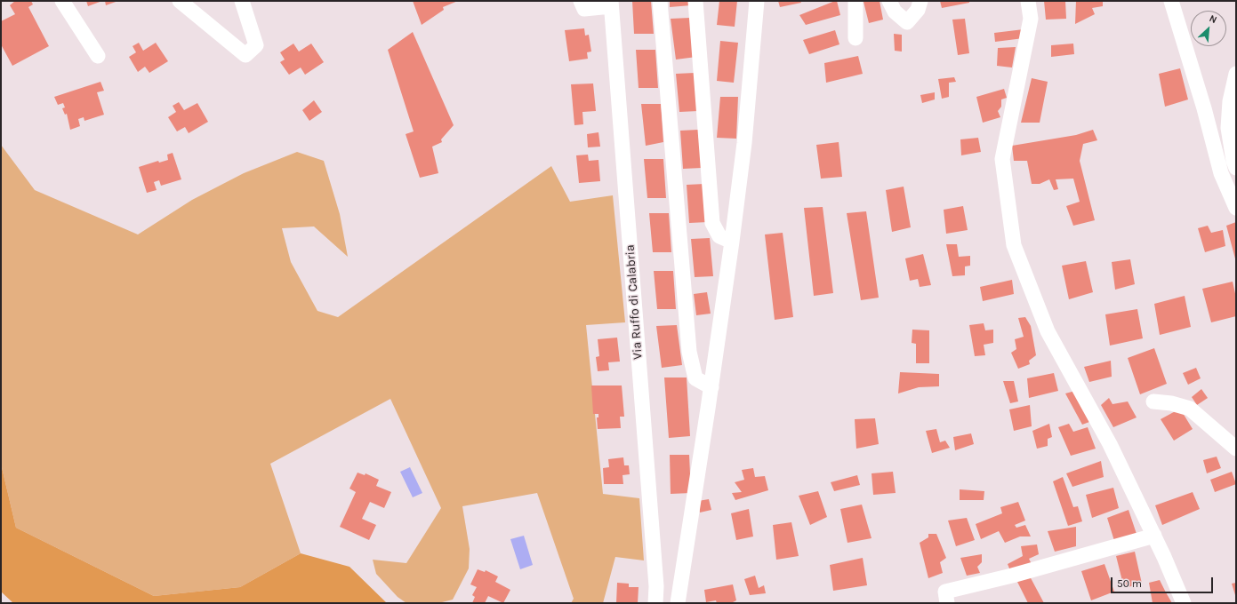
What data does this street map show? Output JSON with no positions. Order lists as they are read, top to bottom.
{
  "streets": {
    "street": ["Via Ruffo di Calabria"]
  },
  "scale_bar": "50 m",
  "north": "top right"
}
